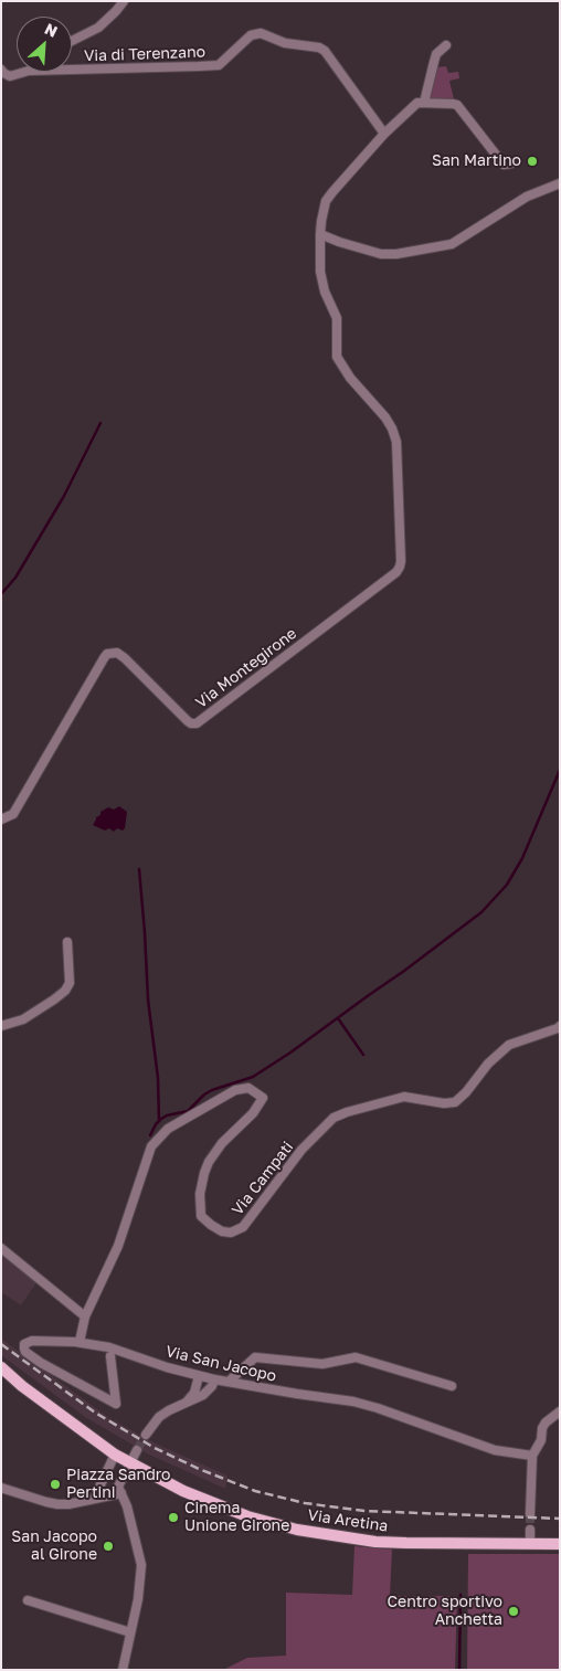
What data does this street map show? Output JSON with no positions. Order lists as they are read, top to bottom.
{
  "streets": {
    "main road": ["Via Aretina"],
    "street": [
      "Via di Terenzano",
      "Via Montegirone",
      "Via Campati",
      "Via San Jacopo"
    ]
  },
  "crossings": [
    ["Via Campati", "Via San Jacopo"]
  ],
  "places": [
    "San Martino",
    "Piazza Sandro Pertini",
    "Cinema Unione Girone",
    "San Jacopo al Girone",
    "Centro sportivo Anchetta"
  ],
  "north": "top right"
}
